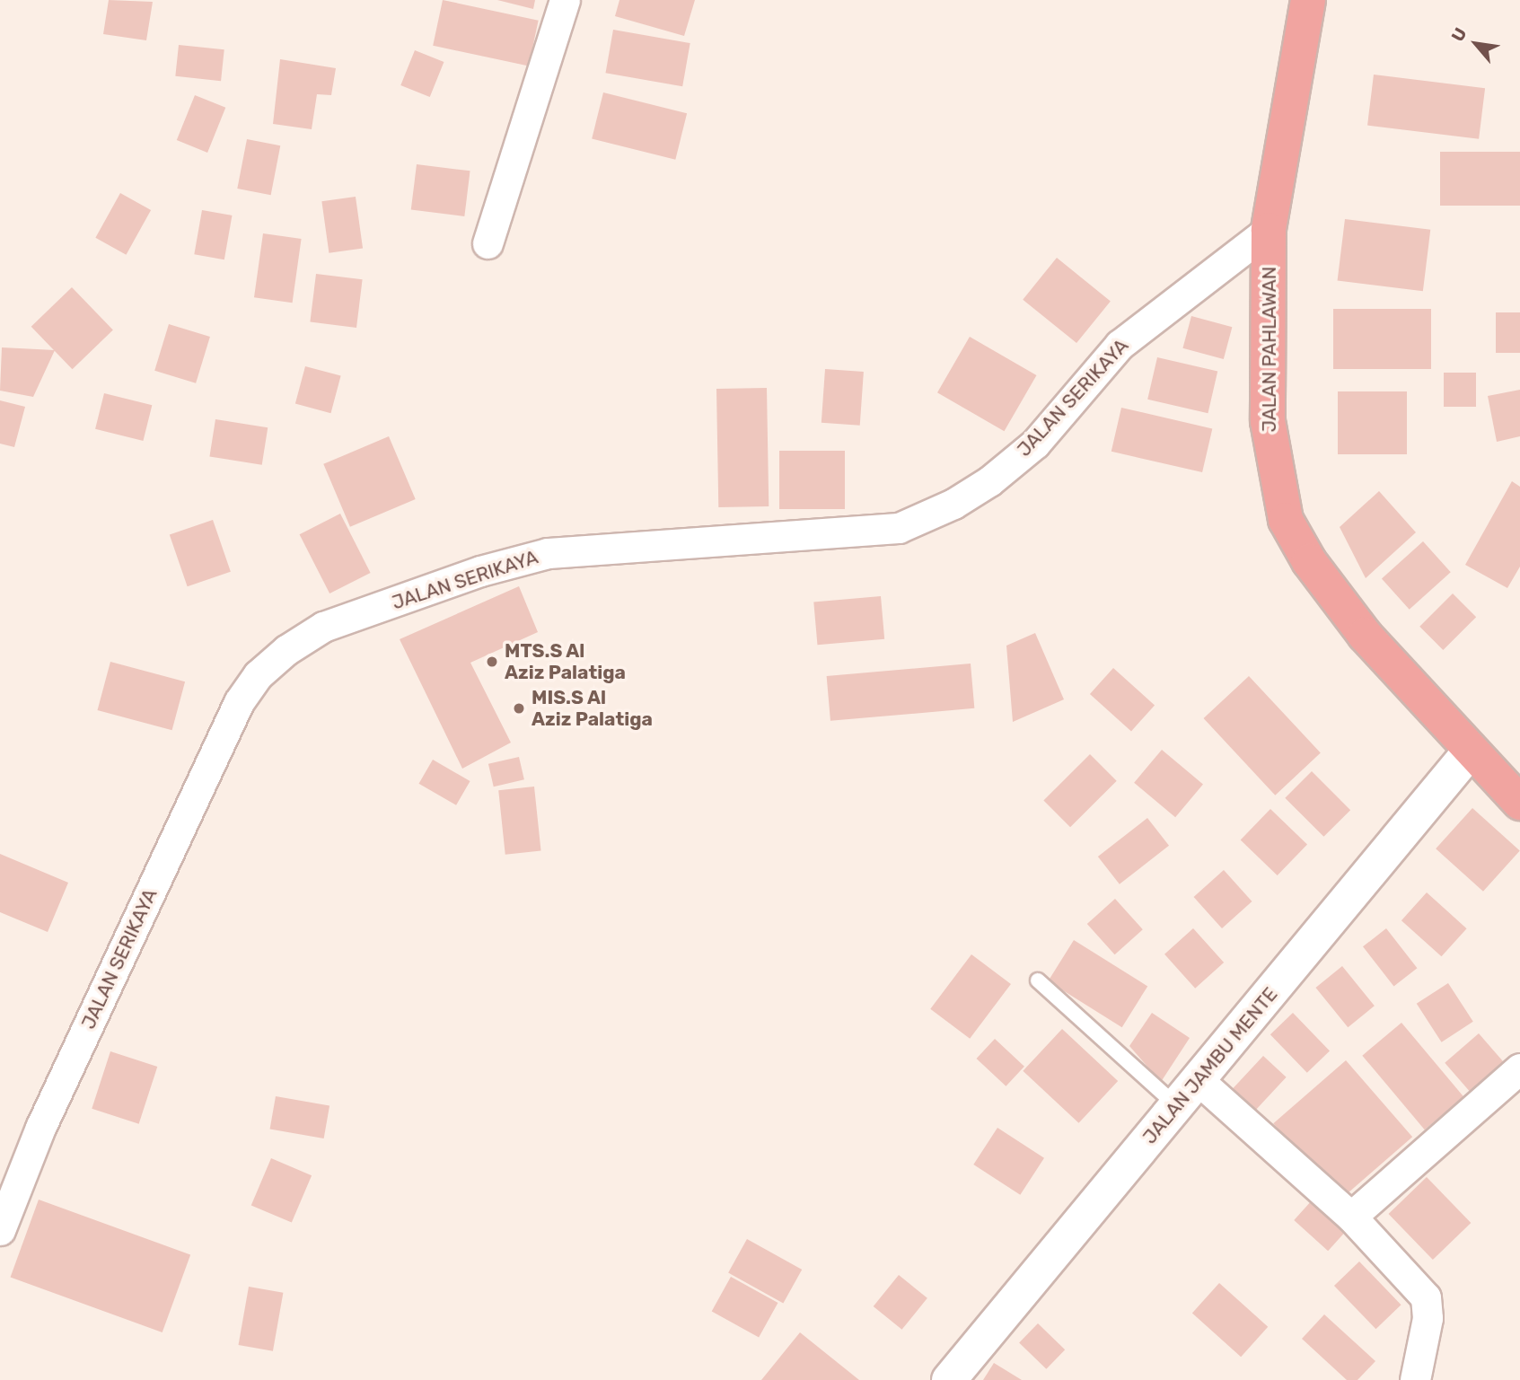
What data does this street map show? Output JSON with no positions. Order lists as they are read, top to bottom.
{
  "streets": {
    "highway": ["JALAN PAHLAWAN"],
    "main road": ["JALAN JAMBU MENTE"],
    "street": ["JALAN SERIKAYA"]
  },
  "crossings": [
    ["JALAN PAHLAWAN", "JALAN SERIKAYA"],
    ["JALAN PAHLAWAN", "JALAN JAMBU MENTE"]
  ],
  "places": ["MTS.S Al Aziz Palatiga", "MIS.S Al Aziz Palatiga"],
  "north": "top left"
}
